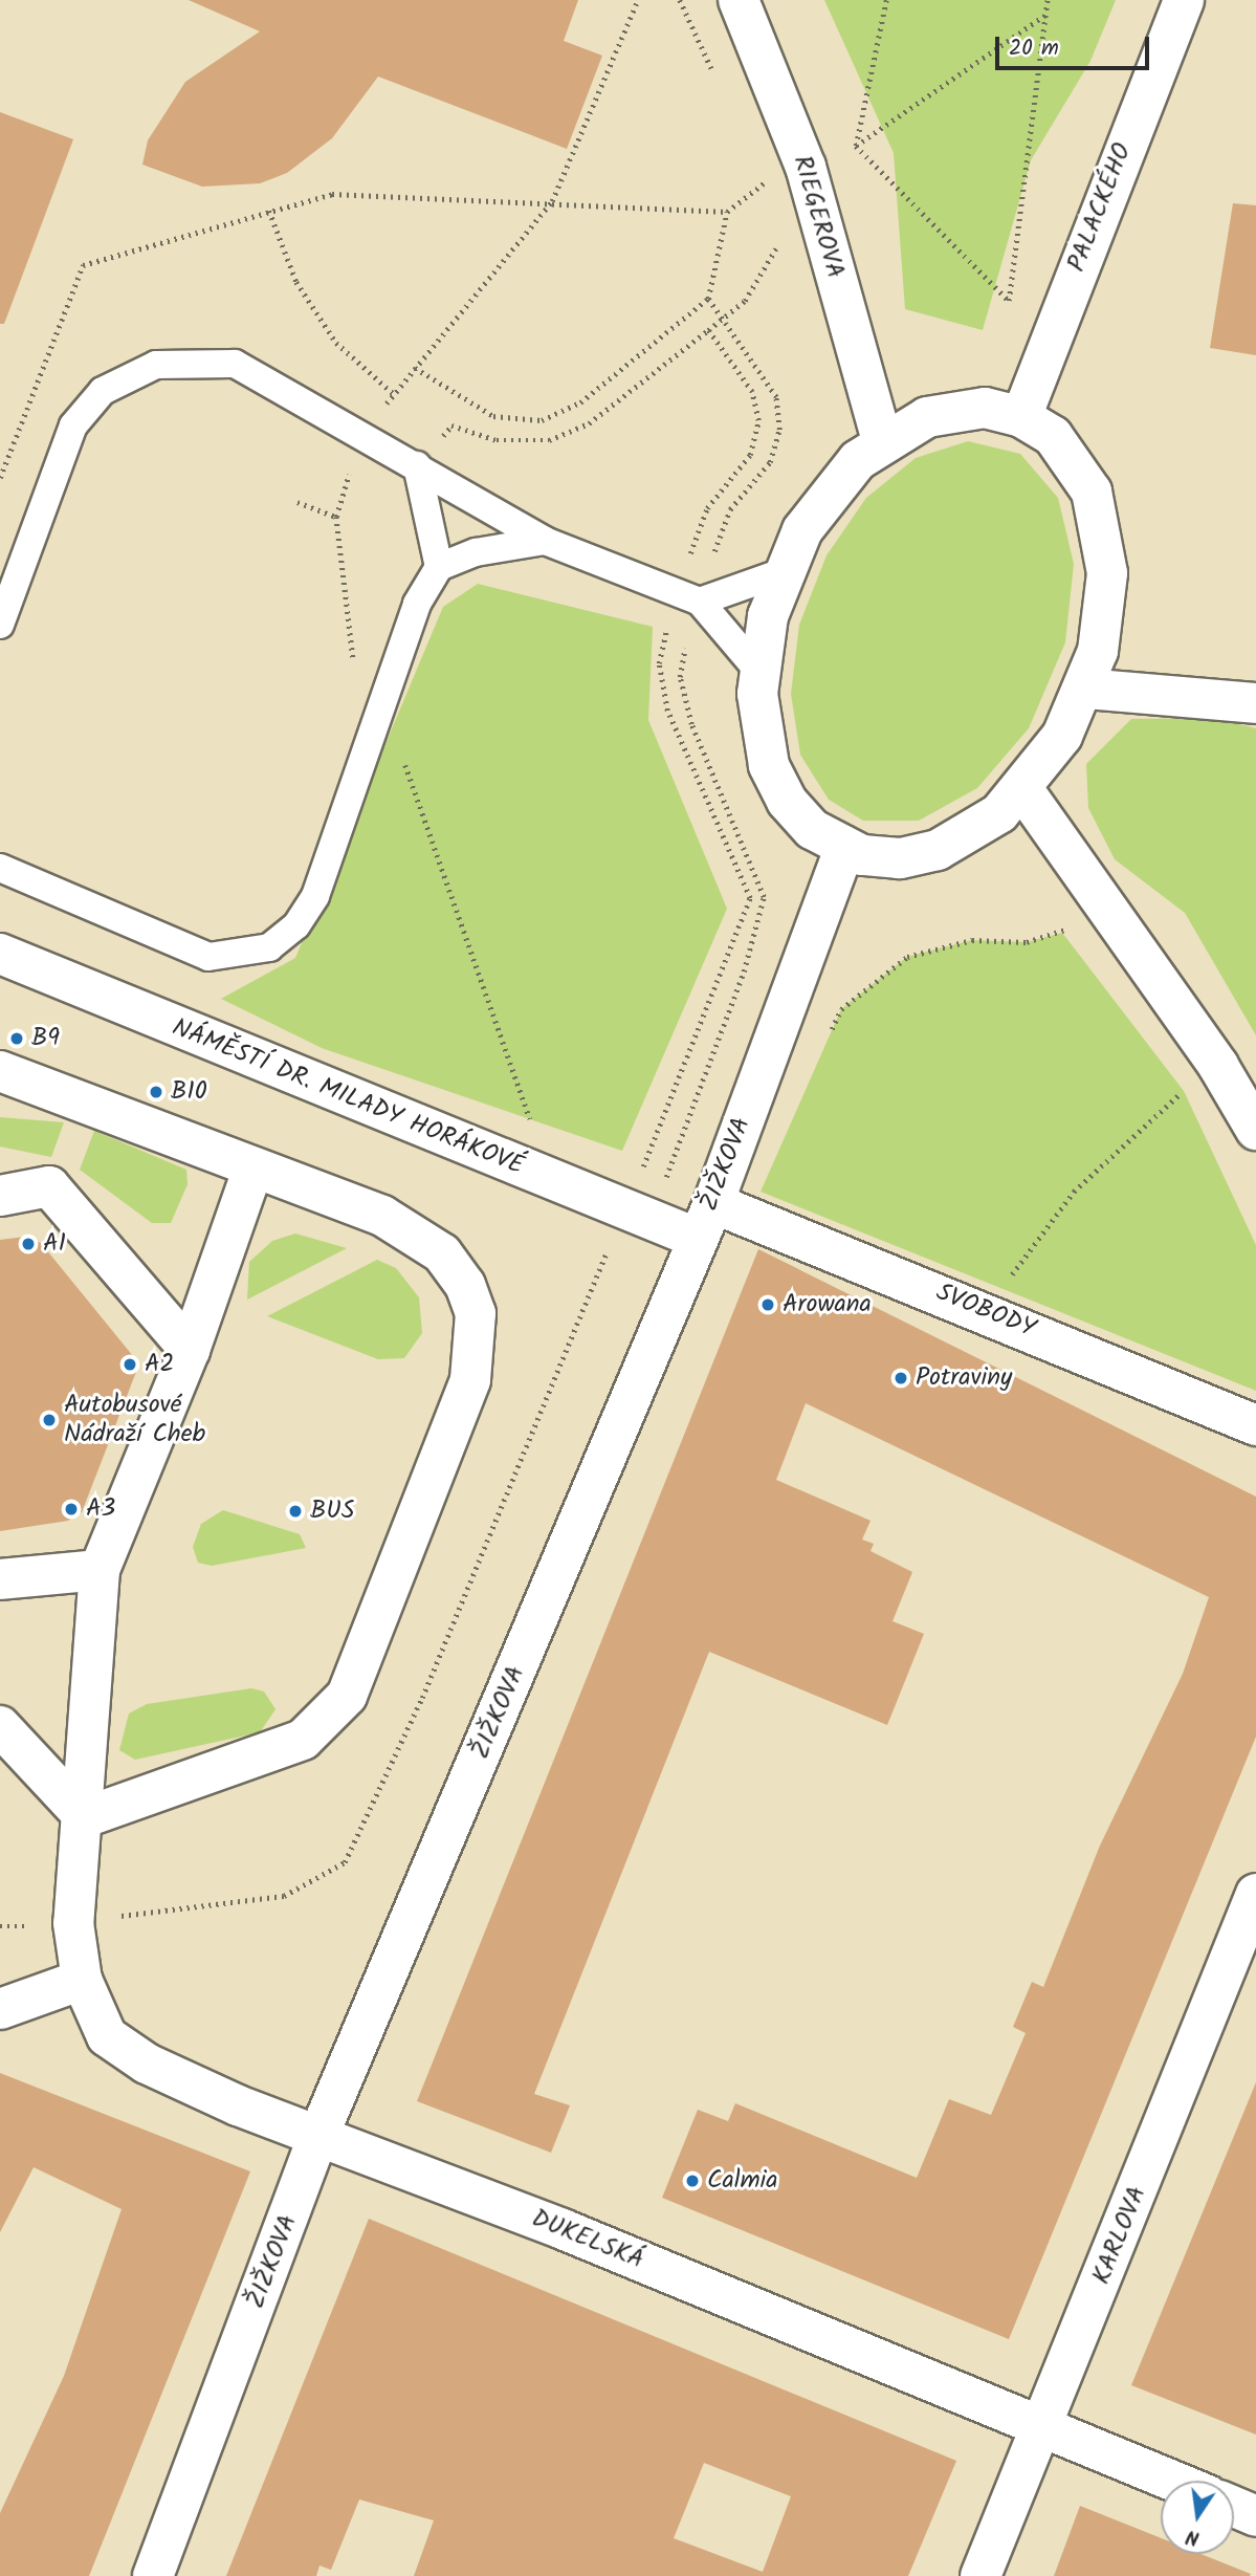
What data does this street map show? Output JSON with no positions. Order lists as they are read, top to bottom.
{
  "streets": {
    "street": [
      "PALACKÉHO",
      "RIEGEROVA",
      "NÁMĚSTÍ DR. MILADY HORÁKOVÉ",
      "ŽIŽKOVA",
      "SVOBODY",
      "KARLOVA",
      "DUKELSKÁ"
    ]
  },
  "crossings": [
    ["NÁMĚSTÍ DR. MILADY HORÁKOVÉ", "ŽIŽKOVA"],
    ["NÁMĚSTÍ DR. MILADY HORÁKOVÉ", "SVOBODY"],
    ["ŽIŽKOVA", "SVOBODY"],
    ["ŽIŽKOVA", "DUKELSKÁ"],
    ["KARLOVA", "DUKELSKÁ"]
  ],
  "places": [
    "B9",
    "B10",
    "A1",
    "Arowana",
    "A2",
    "Potraviny",
    "Autobusové Nádraží Cheb",
    "A3",
    "BUS",
    "Calmia"
  ],
  "scale_bar": "20 m",
  "north": "bottom"
}
